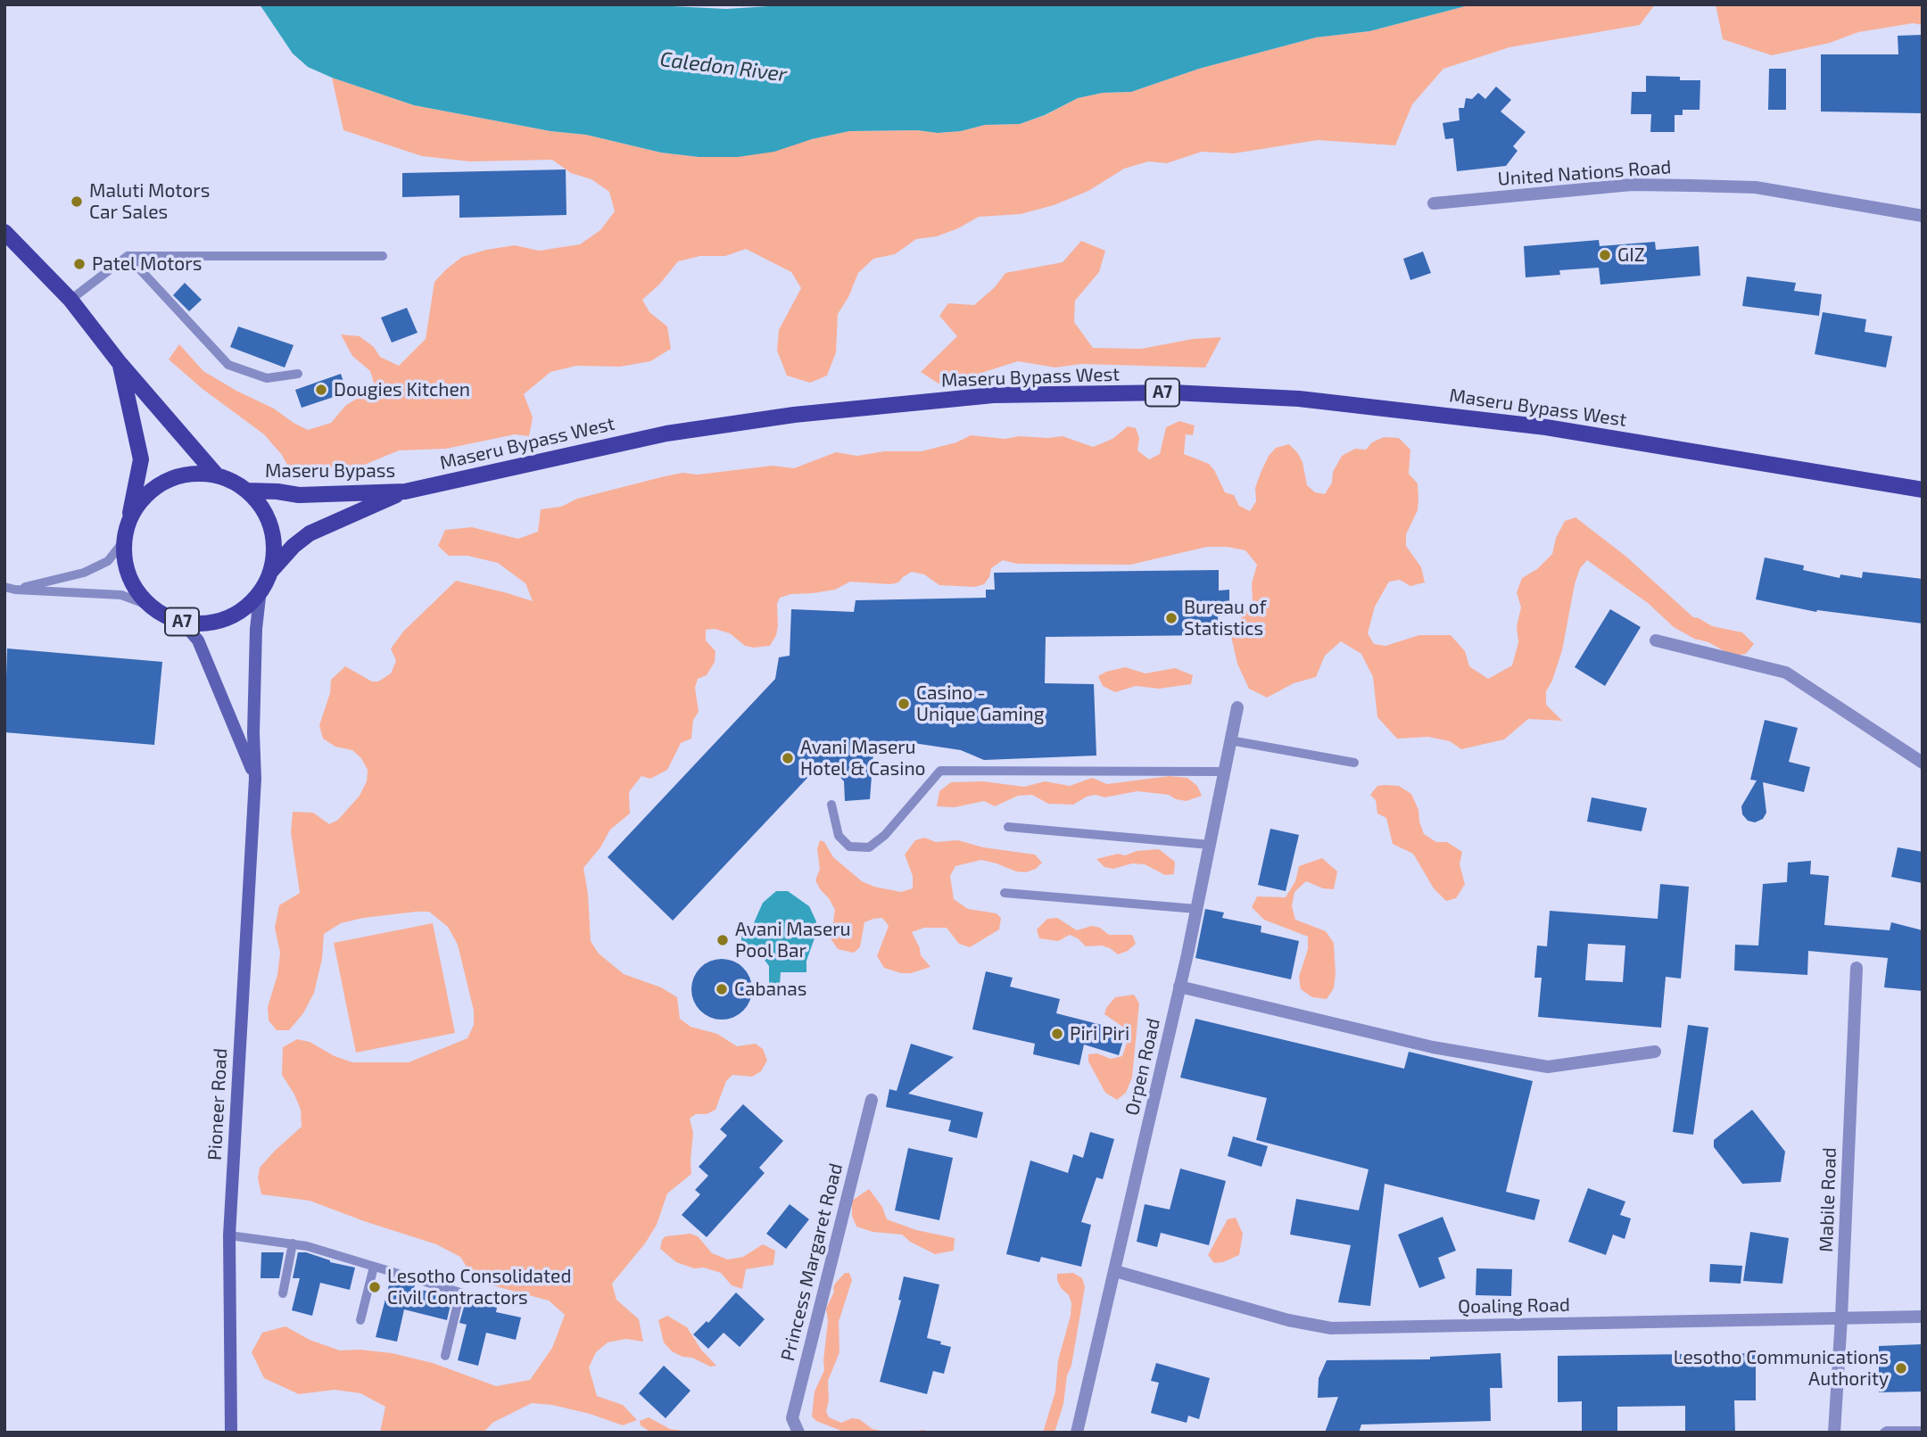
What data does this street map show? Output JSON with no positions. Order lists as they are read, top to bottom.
{
  "streets": {
    "main road": [
      "Maseru Bypass West",
      "A7",
      "Maseru Bypass",
      "Pioneer Road"
    ],
    "street": [
      "United Nations Road",
      "Orpen Road",
      "Mabile Road",
      "Princess Margaret Road",
      "Qoaling Road"
    ]
  },
  "crossings": [
    ["Maseru Bypass West", "Maseru Bypass"],
    ["A7", "Maseru Bypass"],
    ["A7", "Pioneer Road"],
    ["Maseru Bypass", "Pioneer Road"],
    ["Orpen Road", "Qoaling Road"],
    ["Mabile Road", "Qoaling Road"]
  ],
  "water": ["Caledon River"],
  "places": [
    "Maluti Motors Car Sales",
    "GIZ",
    "Patel Motors",
    "Dougies Kitchen",
    "Bureau of Statistics",
    "Casino - Unique Gaming",
    "Avani Maseru Hotel & Casino",
    "Avani Maseru Pool Bar",
    "Cabanas",
    "Piri Piri",
    "Lesotho Consolidated Civil Contractors",
    "Lesotho Communications Authority"
  ]
}
